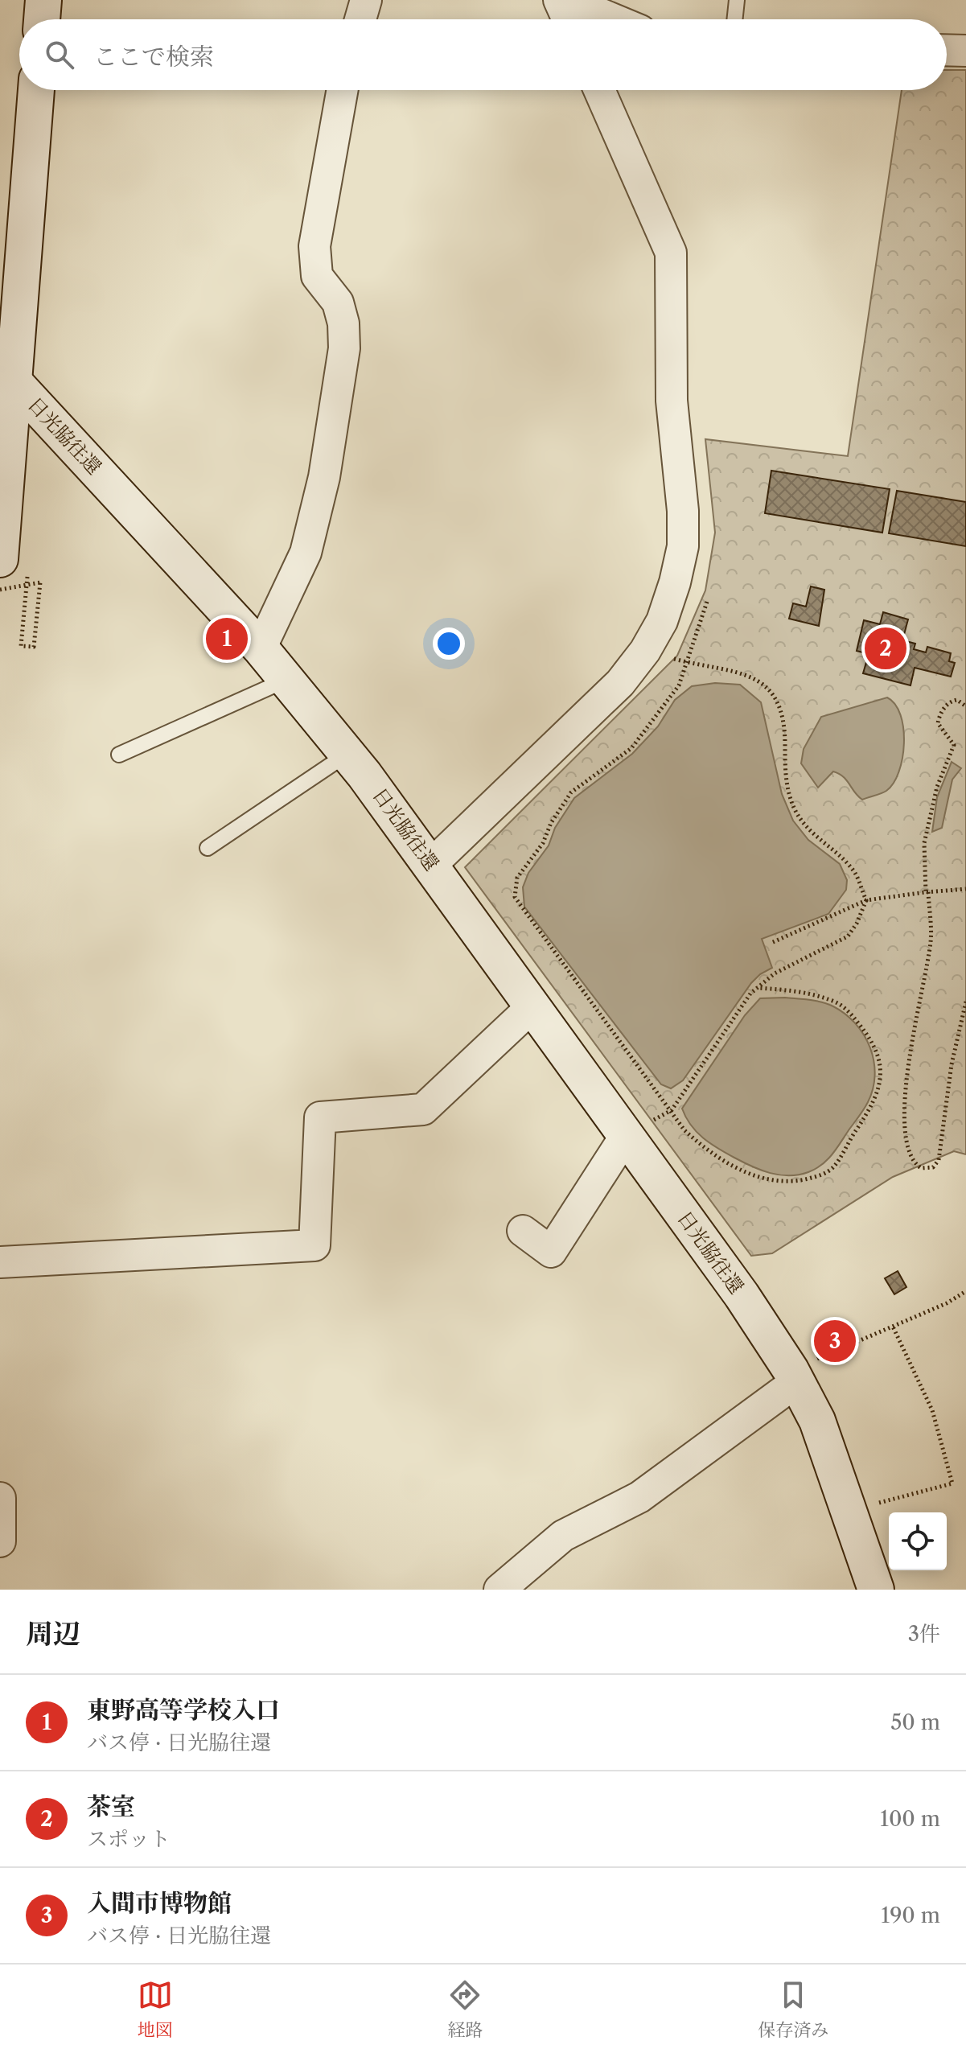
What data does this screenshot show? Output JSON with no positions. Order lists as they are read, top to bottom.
{
  "streets": {
    "street": ["日光脇往還"]
  },
  "page": {
    "search": "ここで検索",
    "pins": ["1", "2", "3"],
    "heading": ["周辺", "3件"],
    "list": [
      {
        "mark": "1",
        "name": "東野高等学校入口",
        "note": "バス停 · 日光脇往還",
        "value": "50 m"
      },
      {
        "mark": "2",
        "name": "茶室",
        "note": "スポット",
        "value": "100 m"
      },
      {
        "mark": "3",
        "name": "入間市博物館",
        "note": "バス停 · 日光脇往還",
        "value": "190 m"
      }
    ],
    "nav": ["地図", "経路", "保存済み"]
  }
}
